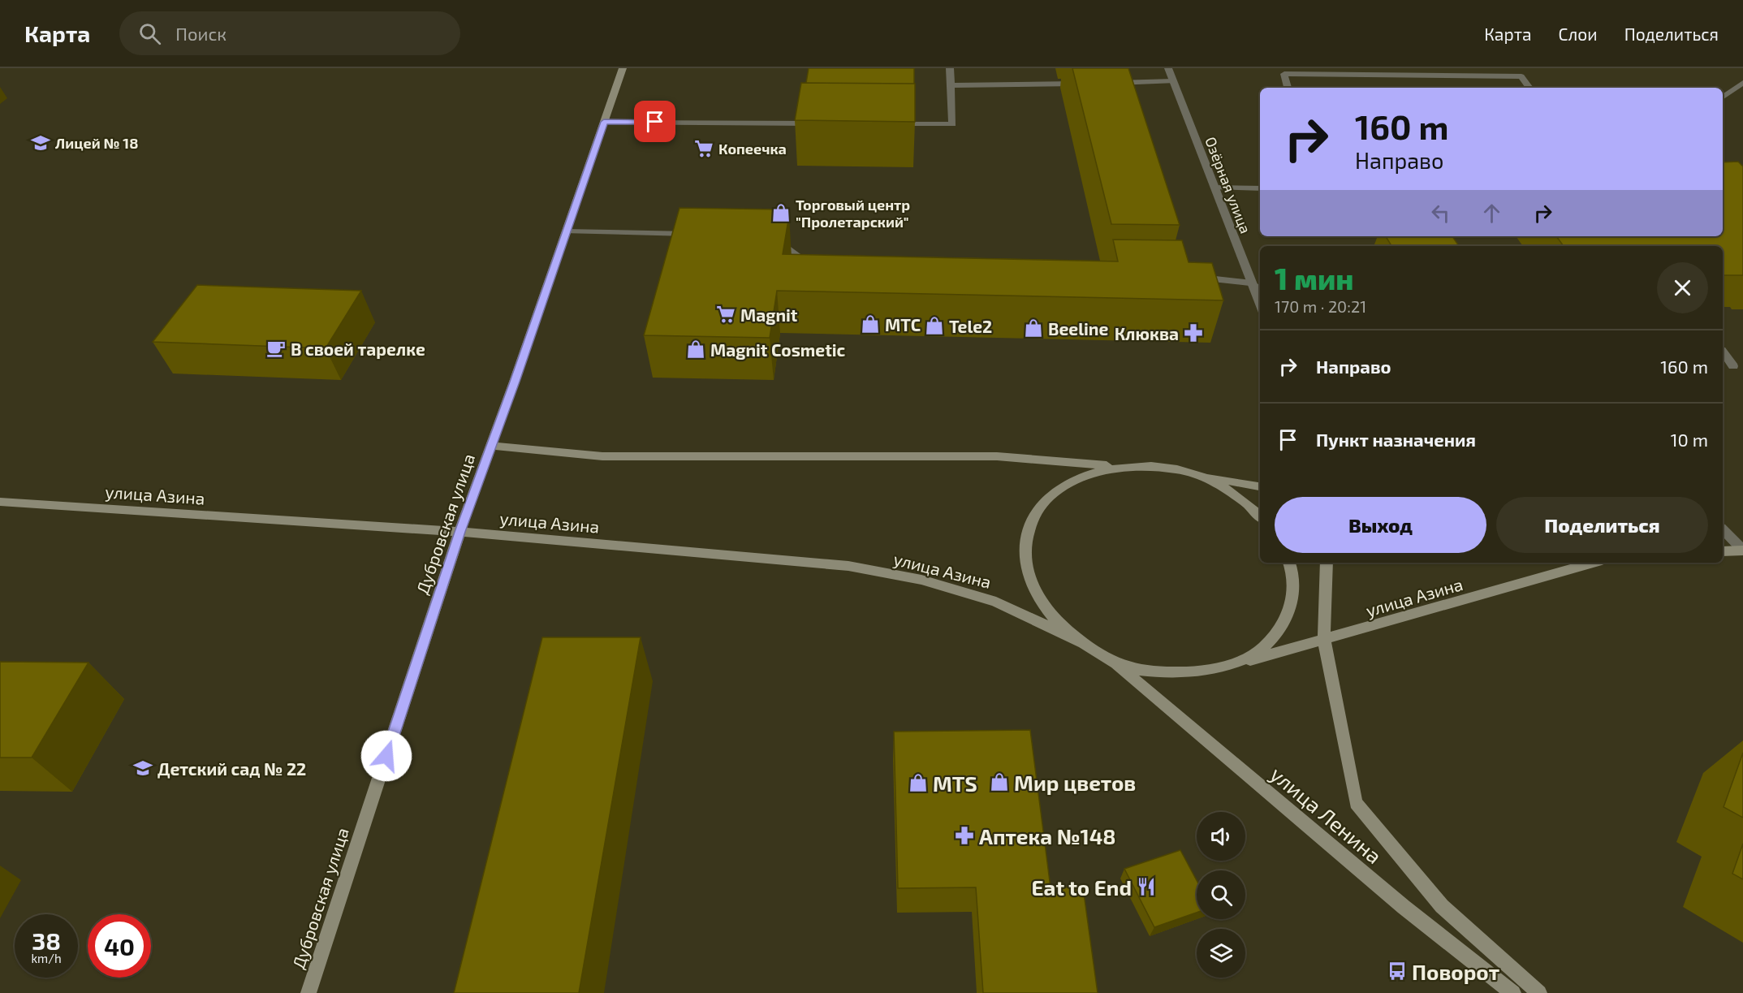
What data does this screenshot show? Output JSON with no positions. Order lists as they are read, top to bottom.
{
  "streets": {
    "main road": ["улица Азина", "Дубровская улица", "улица Ленина"],
    "street": ["Озёрная улица"]
  },
  "crossings": [
    ["улица Азина", "Дубровская улица"],
    ["улица Азина", "улица Ленина"]
  ],
  "places": {
    "school or university": ["Лицей № 18", "Детский сад № 22"],
    "supermarket": ["Копеечка", "Magnit"],
    "shop": [
      "Торговый центр \"Пролетарский\"",
      "МТС",
      "Tele2",
      "Beeline",
      "Magnit Cosmetic",
      "Мир цветов",
      "MTS"
    ],
    "pharmacy": ["Клюква", "Аптека №148"],
    "cafe": ["В своей тарелке"],
    "restaurant": ["Eat to End"],
    "bus stop": ["Поворот"]
  },
  "page": {
    "header": "Карта",
    "search": "Поиск",
    "nav": ["Карта", "Слои", "Поделиться"],
    "turn": ["160 m", "Направо"],
    "heading": ["1 мин", "170 m · 20:21"],
    "list": [
      {
        "name": "Направо",
        "value": "160 m"
      },
      {
        "name": "Пункт назначения",
        "value": "10 m"
      }
    ],
    "buttons": ["Выход", "Поделиться"],
    "speed": "38 km/h",
    "limit": "40"
  }
}
